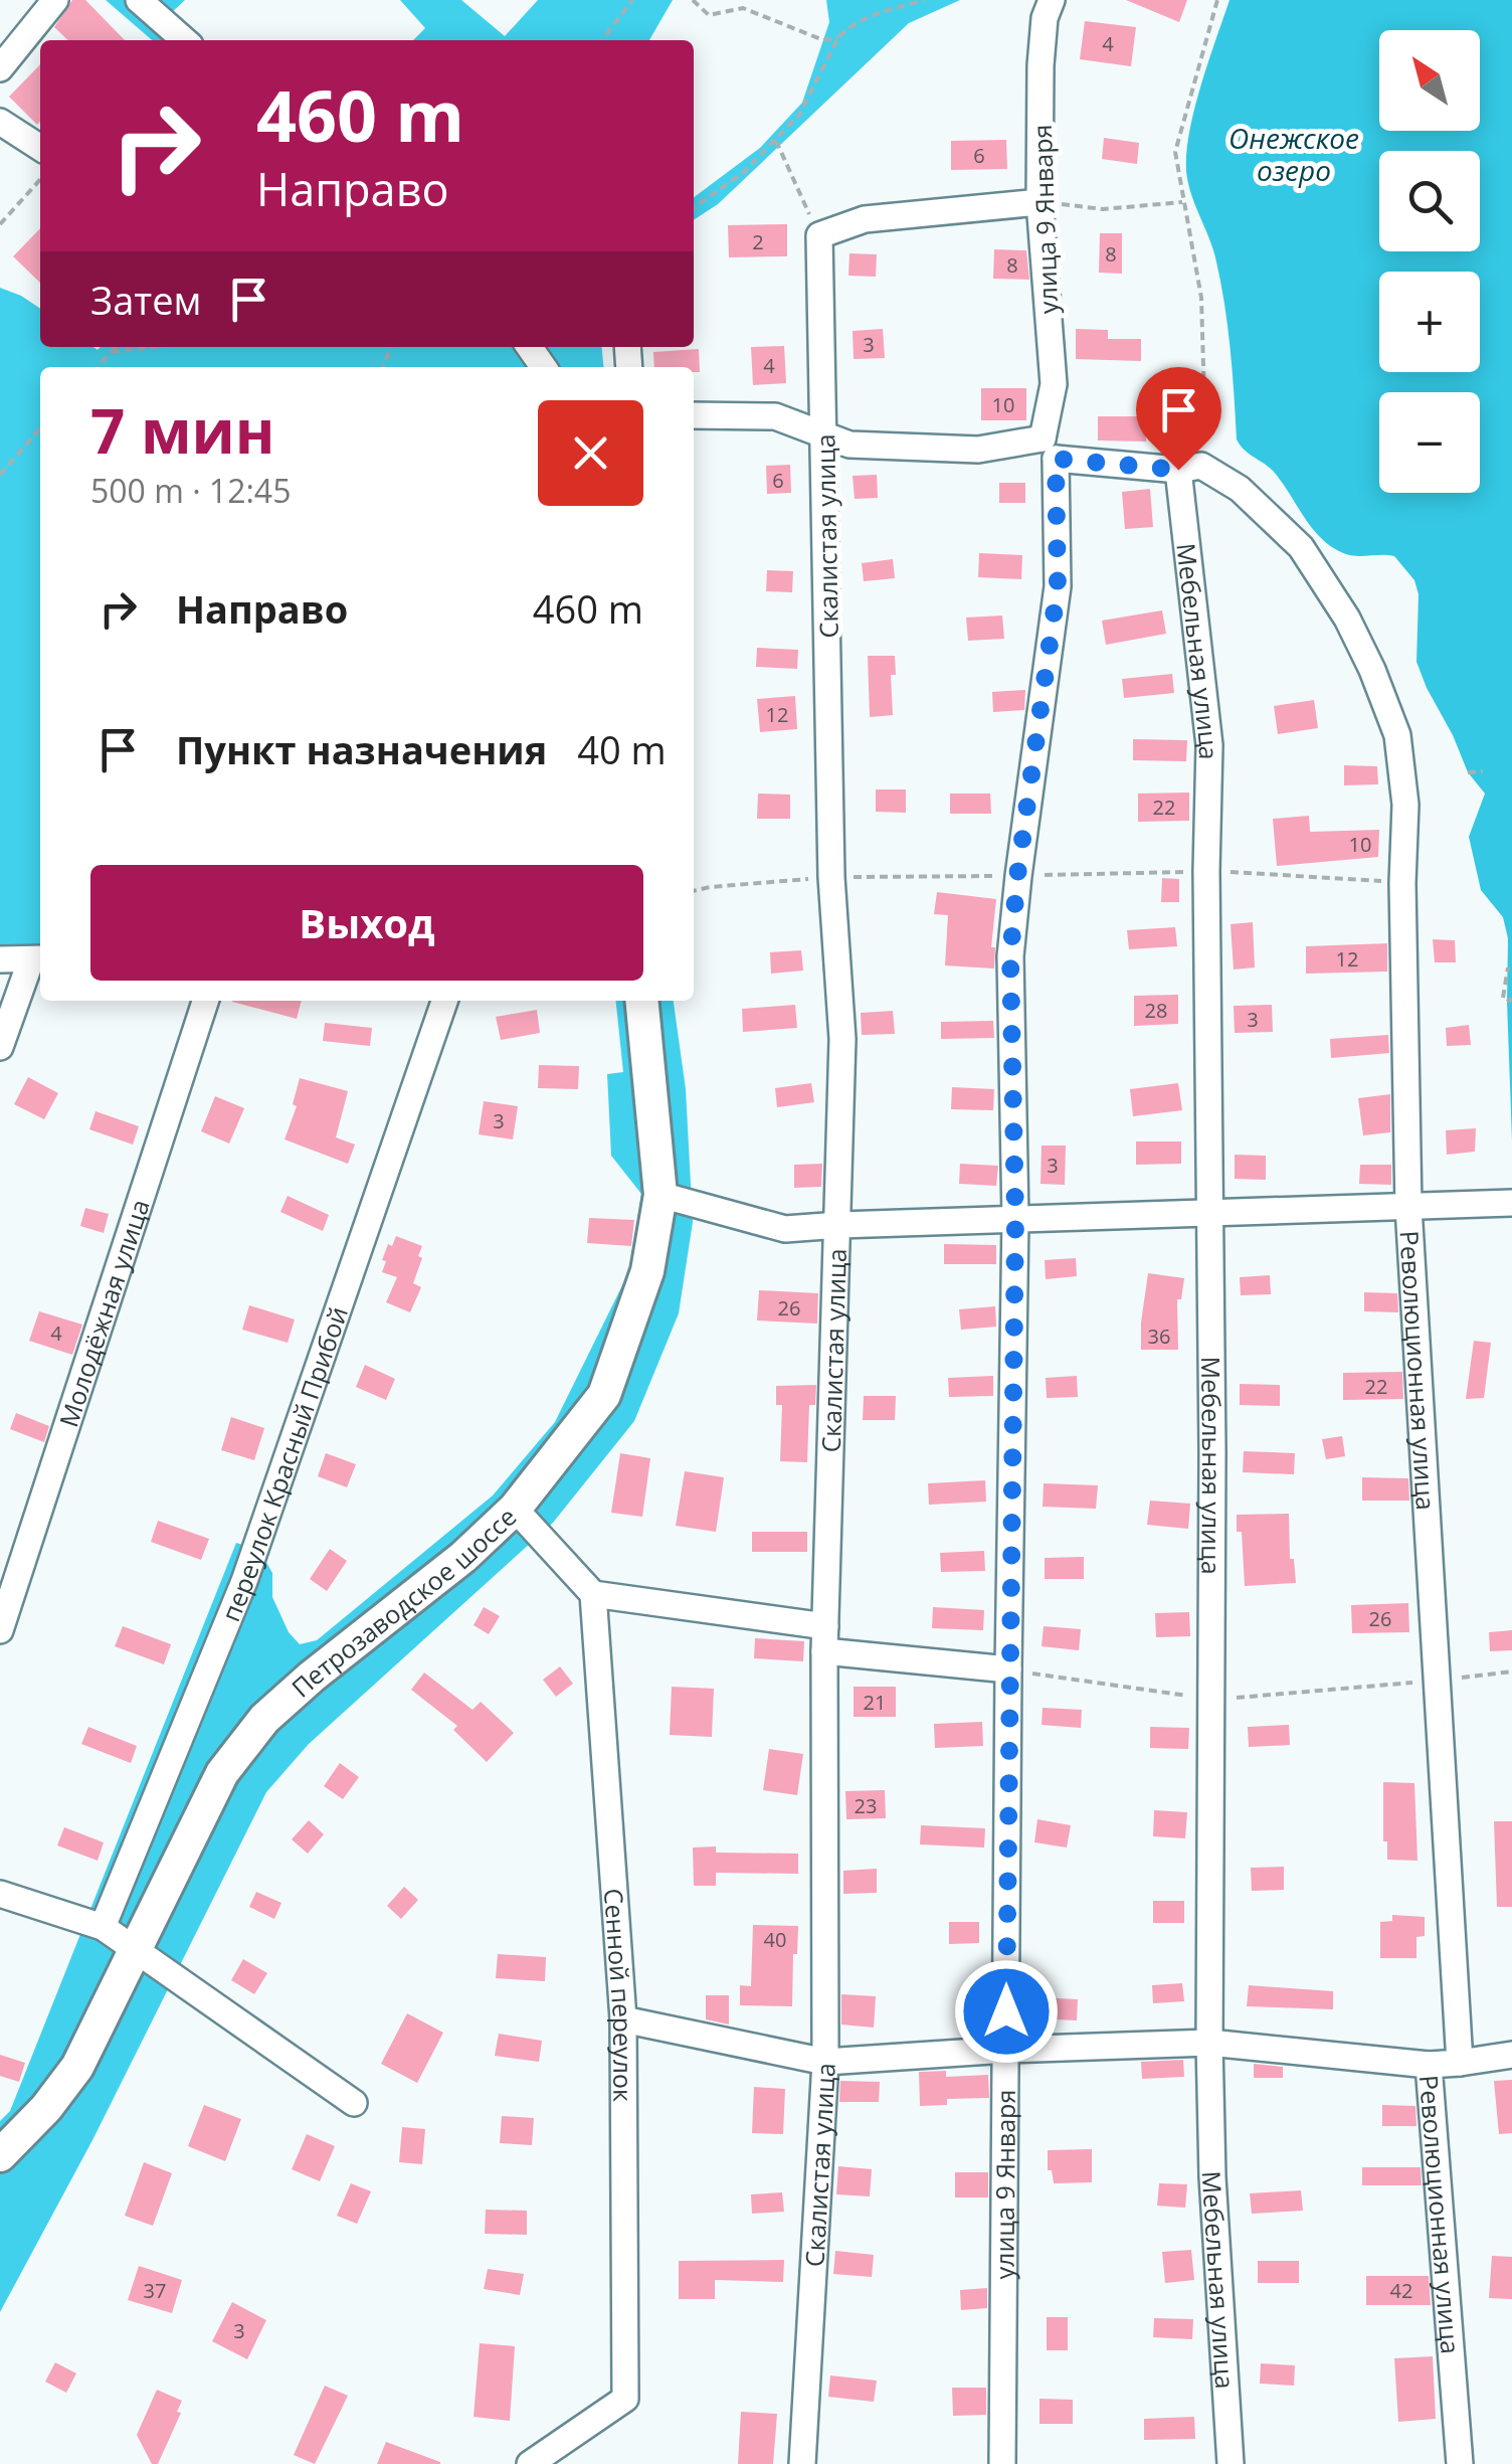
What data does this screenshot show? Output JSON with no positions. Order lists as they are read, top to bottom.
{
  "streets": {
    "main road": ["Петрозаводское шоссе"],
    "street": [
      "улица 9 Января",
      "Скалистая улица",
      "Мебельная улица",
      "Молодёжная улица",
      "Революционная улица",
      "переулок Красный Прибой",
      "Сенной переулок"
    ]
  },
  "crossings": [
    ["улица 9 Января", "Революционная улица"],
    ["Скалистая улица", "Революционная улица"],
    ["Мебельная улица", "Революционная улица"]
  ],
  "water": ["Онежское озеро"],
  "house_numbers": [
    "4",
    "6",
    "2",
    "8",
    "8",
    "3",
    "4",
    "10",
    "6",
    "12",
    "22",
    "10",
    "12",
    "28",
    "3",
    "3",
    "3",
    "26",
    "4",
    "36",
    "22",
    "26",
    "21",
    "23",
    "40",
    "37",
    "42",
    "3"
  ],
  "north": "top left",
  "page": {
    "map_buttons": ["+", "−"],
    "turn": ["460 m", "Направо"],
    "then": "Затем",
    "heading": ["7 мин", "500 m · 12:45"],
    "list": [
      {
        "name": "Направо",
        "value": "460 m"
      },
      {
        "name": "Пункт назначения",
        "value": "40 m"
      }
    ],
    "buttons": "Выход"
  }
}
